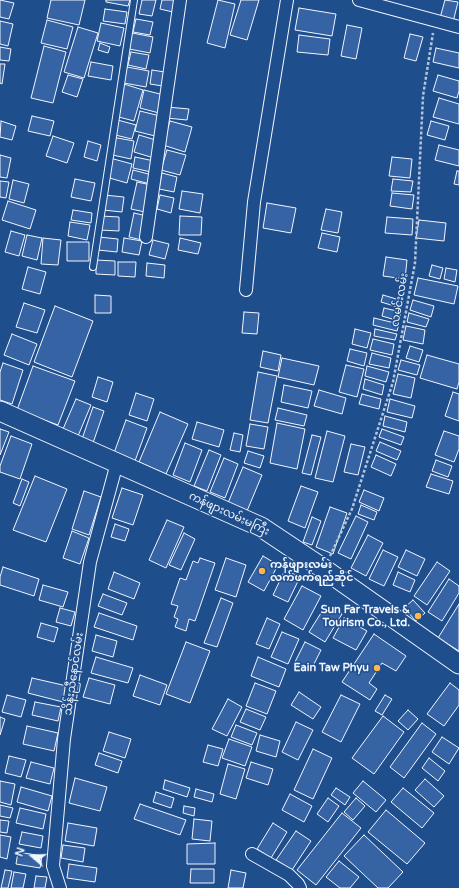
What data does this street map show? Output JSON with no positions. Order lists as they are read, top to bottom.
{
  "streets": {
    "main road": ["ကန်ဖျားလမ်းမကြီး"],
    "street": ["သိန်းညီနောင်လမ်း"],
    "path": ["လမင်းလမ်း"]
  },
  "crossings": [
    ["လမင်းလမ်း", "ကန်ဖျားလမ်းမကြီး"],
    ["ကန်ဖျားလမ်းမကြီး", "သိန်းညီနောင်လမ်း"]
  ],
  "places": ["ကန်ဖျားလမ်း လက်ဖက်ရည်ဆိုင်", "Sun Far Travels & Tourism Co., Ltd.", "Eain Taw Phyu"],
  "north": "left"
}
